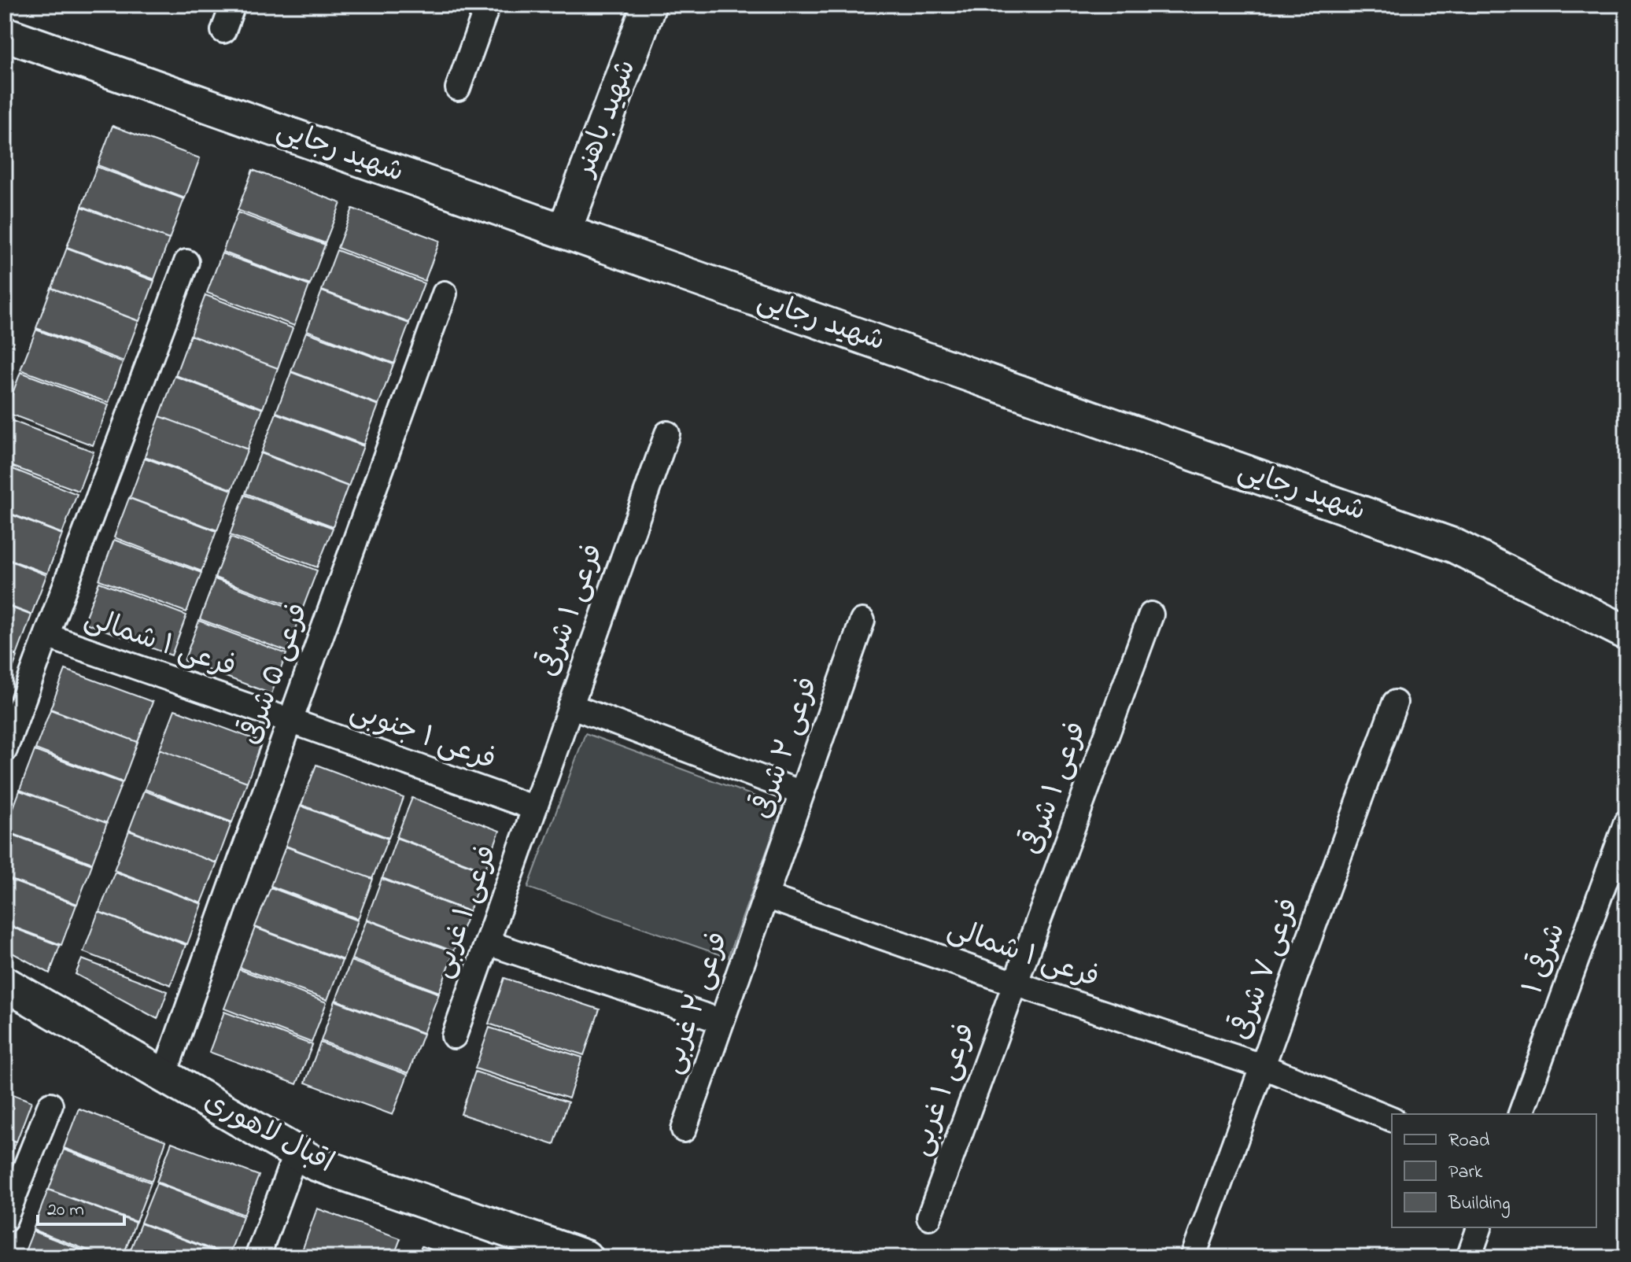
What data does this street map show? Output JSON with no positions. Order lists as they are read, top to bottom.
{
  "streets": {
    "street": [
      "شهید باهنر",
      "شهید رجایی",
      "فرعی ۱ شرقی",
      "فرعی ۱ شمالی",
      "فرعی ۵ شرقی",
      "فرعی ۱ جنوبی",
      "فرعی ۲ شرقی",
      "فرعی ۱ غربی",
      "۱ شرقی",
      "فرعی ۷ شرقی",
      "فرعی ۲ غربی",
      "اقبال لاهوری"
    ]
  },
  "crossings": [
    ["شهید باهنر", "شهید رجایی"],
    ["فرعی ۱ شرقی", "فرعی ۱ شمالی"],
    ["فرعی ۱ شرقی", "فرعی ۱ جنوبی"],
    ["فرعی ۱ شرقی", "فرعی ۱ غربی"],
    ["فرعی ۱ شمالی", "فرعی ۵ شرقی"],
    ["فرعی ۱ شمالی", "فرعی ۱ جنوبی"],
    ["فرعی ۱ شمالی", "فرعی ۲ شرقی"],
    ["فرعی ۱ شمالی", "فرعی ۱ غربی"],
    ["فرعی ۱ شمالی", "فرعی ۷ شرقی"],
    ["فرعی ۱ شمالی", "فرعی ۲ غربی"],
    ["فرعی ۵ شرقی", "فرعی ۱ جنوبی"],
    ["فرعی ۵ شرقی", "اقبال لاهوری"],
    ["فرعی ۱ جنوبی", "فرعی ۱ غربی"],
    ["فرعی ۲ شرقی", "فرعی ۲ غربی"]
  ],
  "legend": ["Road", "Park", "Building"],
  "scale_bar": "20 m"
}
